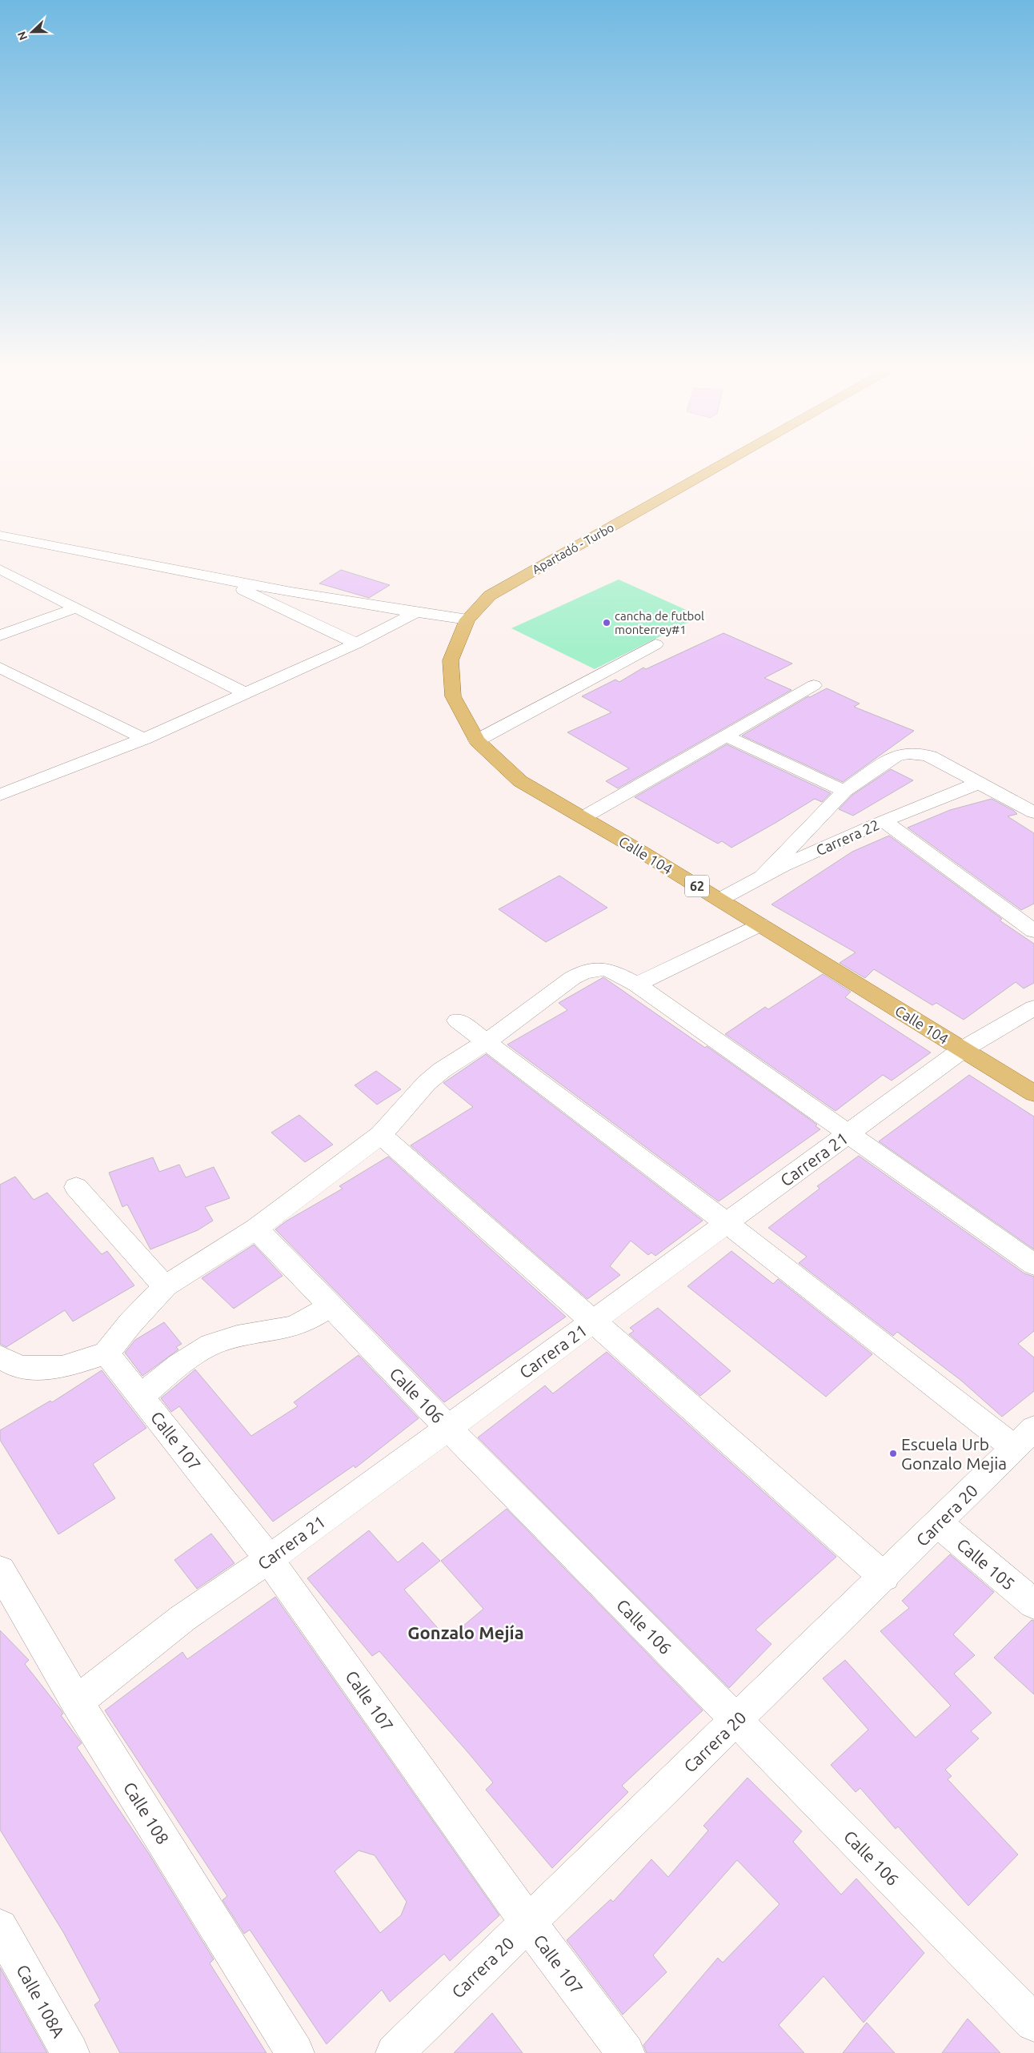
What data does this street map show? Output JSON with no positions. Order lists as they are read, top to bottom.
{
  "streets": {
    "main road": ["Apartadó - Turbo", "Calle 104", "62"],
    "street": [
      "Carrera 22",
      "Carrera 21",
      "Calle 106",
      "Calle 107",
      "Carrera 20",
      "Calle 105",
      "Calle 108",
      "Calle 108A"
    ]
  },
  "crossings": [
    ["Apartadó - Turbo", "Calle 104"],
    ["Carrera 22", "Calle 104"],
    ["Calle 104", "Carrera 21"],
    ["Carrera 21", "Calle 106"],
    ["Carrera 21", "Calle 107"],
    ["Carrera 21", "Calle 108"],
    ["Calle 106", "Carrera 20"],
    ["Calle 107", "Carrera 20"],
    ["Carrera 20", "Calle 105"]
  ],
  "districts": ["Gonzalo Mejía"],
  "places": ["cancha de futbol monterrey#1", "Escuela Urb Gonzalo Mejia"],
  "north": "left"
}
